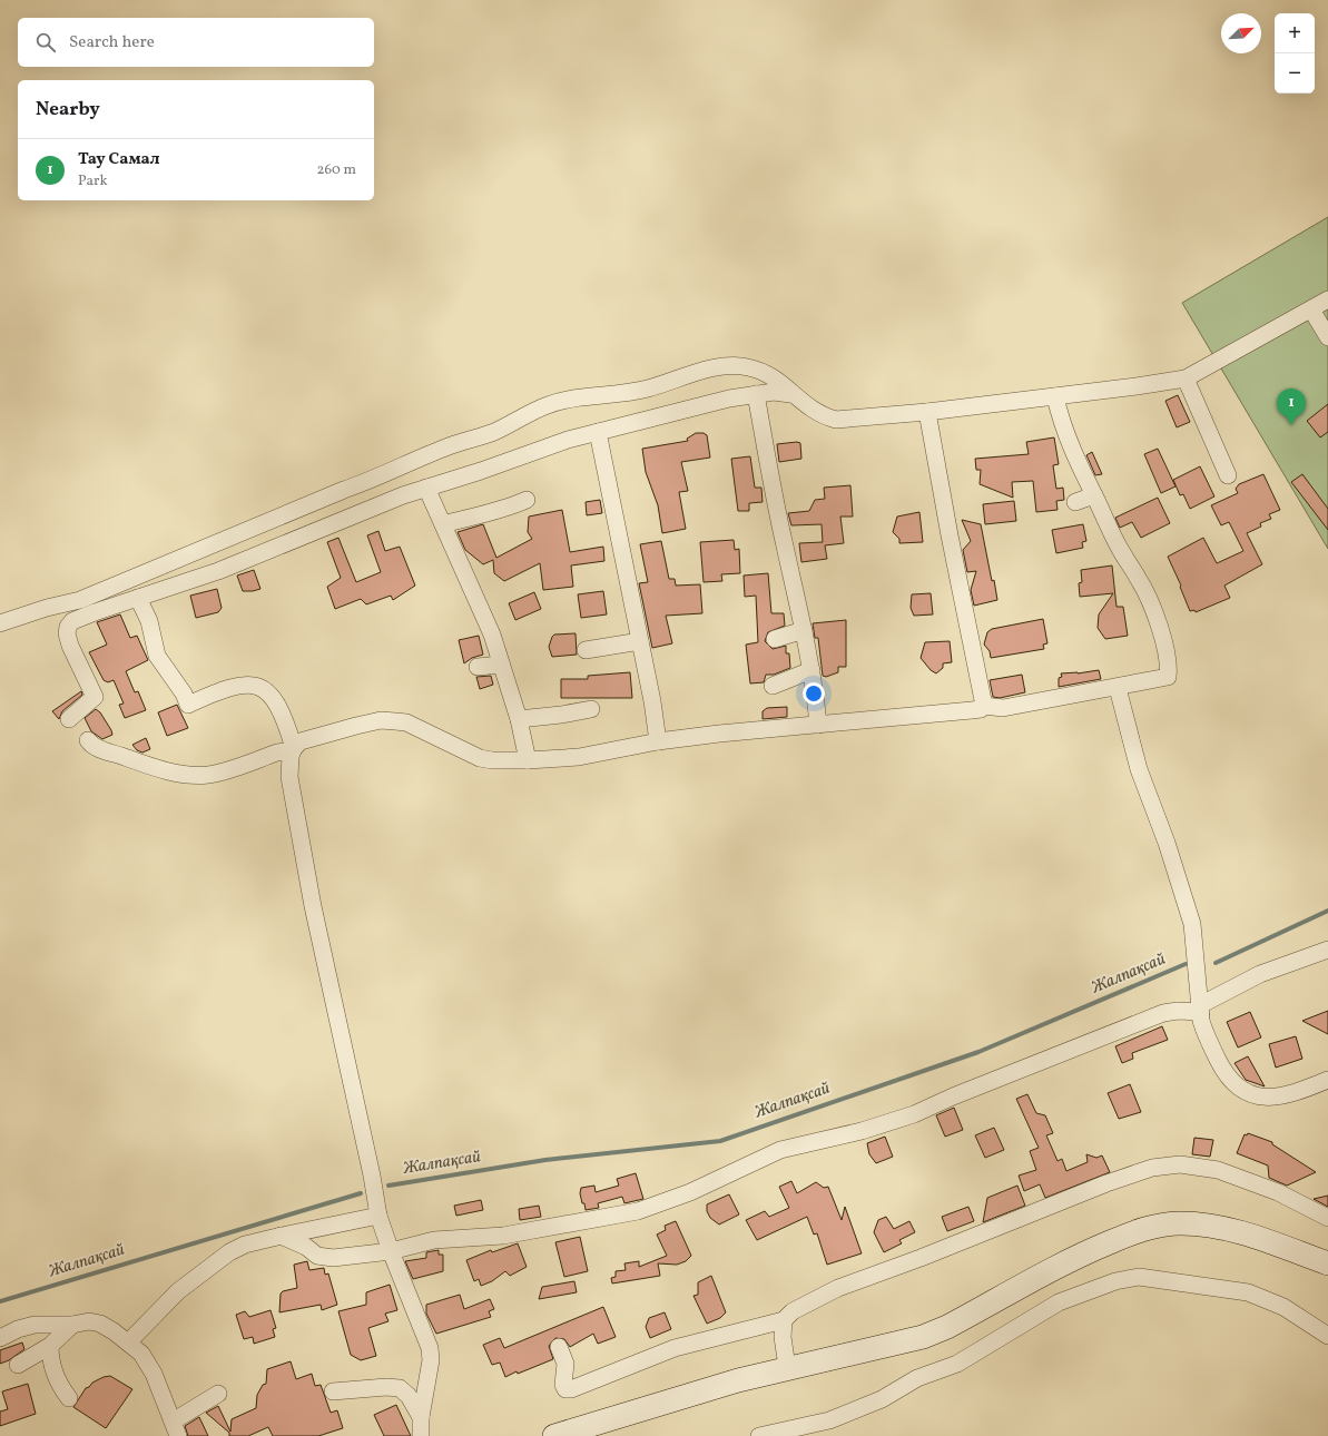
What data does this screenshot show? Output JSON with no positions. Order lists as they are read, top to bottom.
{
  "water": ["Жалпақсай"],
  "north": "top right",
  "page": {
    "map_buttons": ["+", "−"],
    "search": "Search here",
    "heading": "Nearby",
    "list": [
      {
        "mark": "1",
        "name": "Тау Самал",
        "note": "Park",
        "value": "260 m"
      }
    ],
    "pins": "1"
  }
}
